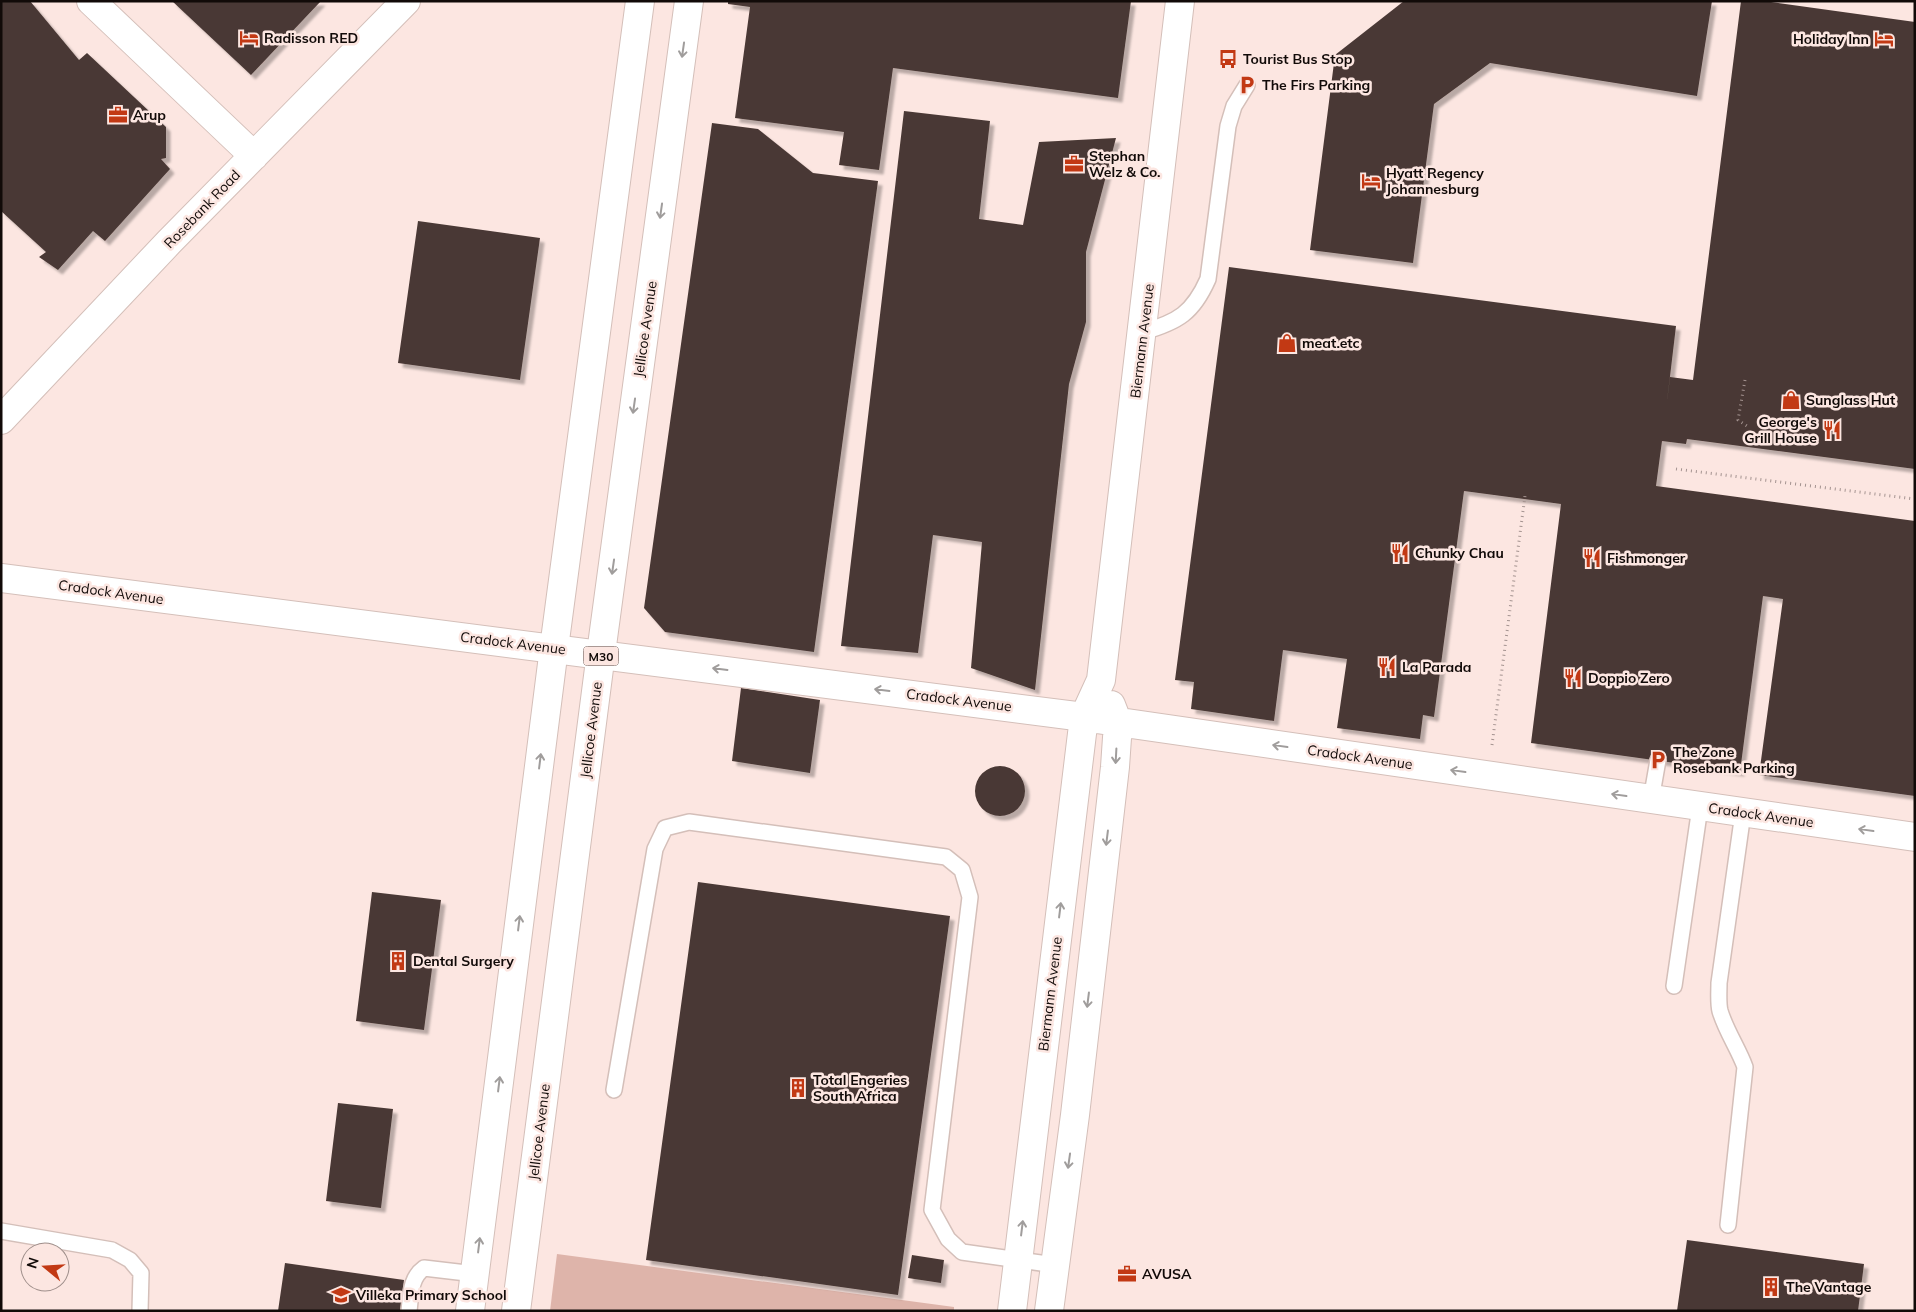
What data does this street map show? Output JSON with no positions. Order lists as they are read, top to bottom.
{
  "streets": {
    "street": [
      "Rosebank Road",
      "Jellicoe Avenue",
      "Biermann Avenue",
      "Cradock Avenue",
      "M30"
    ]
  },
  "crossings": [
    ["Jellicoe Avenue", "Cradock Avenue"],
    ["Biermann Avenue", "Cradock Avenue"]
  ],
  "one_way": ["Cradock Avenue"],
  "places": {
    "hotel": ["Radisson RED", "Holiday Inn", "Hyatt Regency Johannesburg"],
    "bus stop": ["Tourist Bus Stop"],
    "parking": ["The Firs Parking", "The Zone Rosebank Parking"],
    "office": ["Arup", "Stephan Welz & Co.", "AVUSA"],
    "shop": ["meat.etc", "Sunglass Hut"],
    "restaurant": [
      "George's Grill House",
      "Chunky Chau",
      "Fishmonger",
      "La Parada",
      "Doppio Zero"
    ],
    "building": ["Dental Surgery", "Total Engeries South Africa", "The Vantage"],
    "school or university": ["Villeka Primary School"]
  },
  "north": "left"
}
